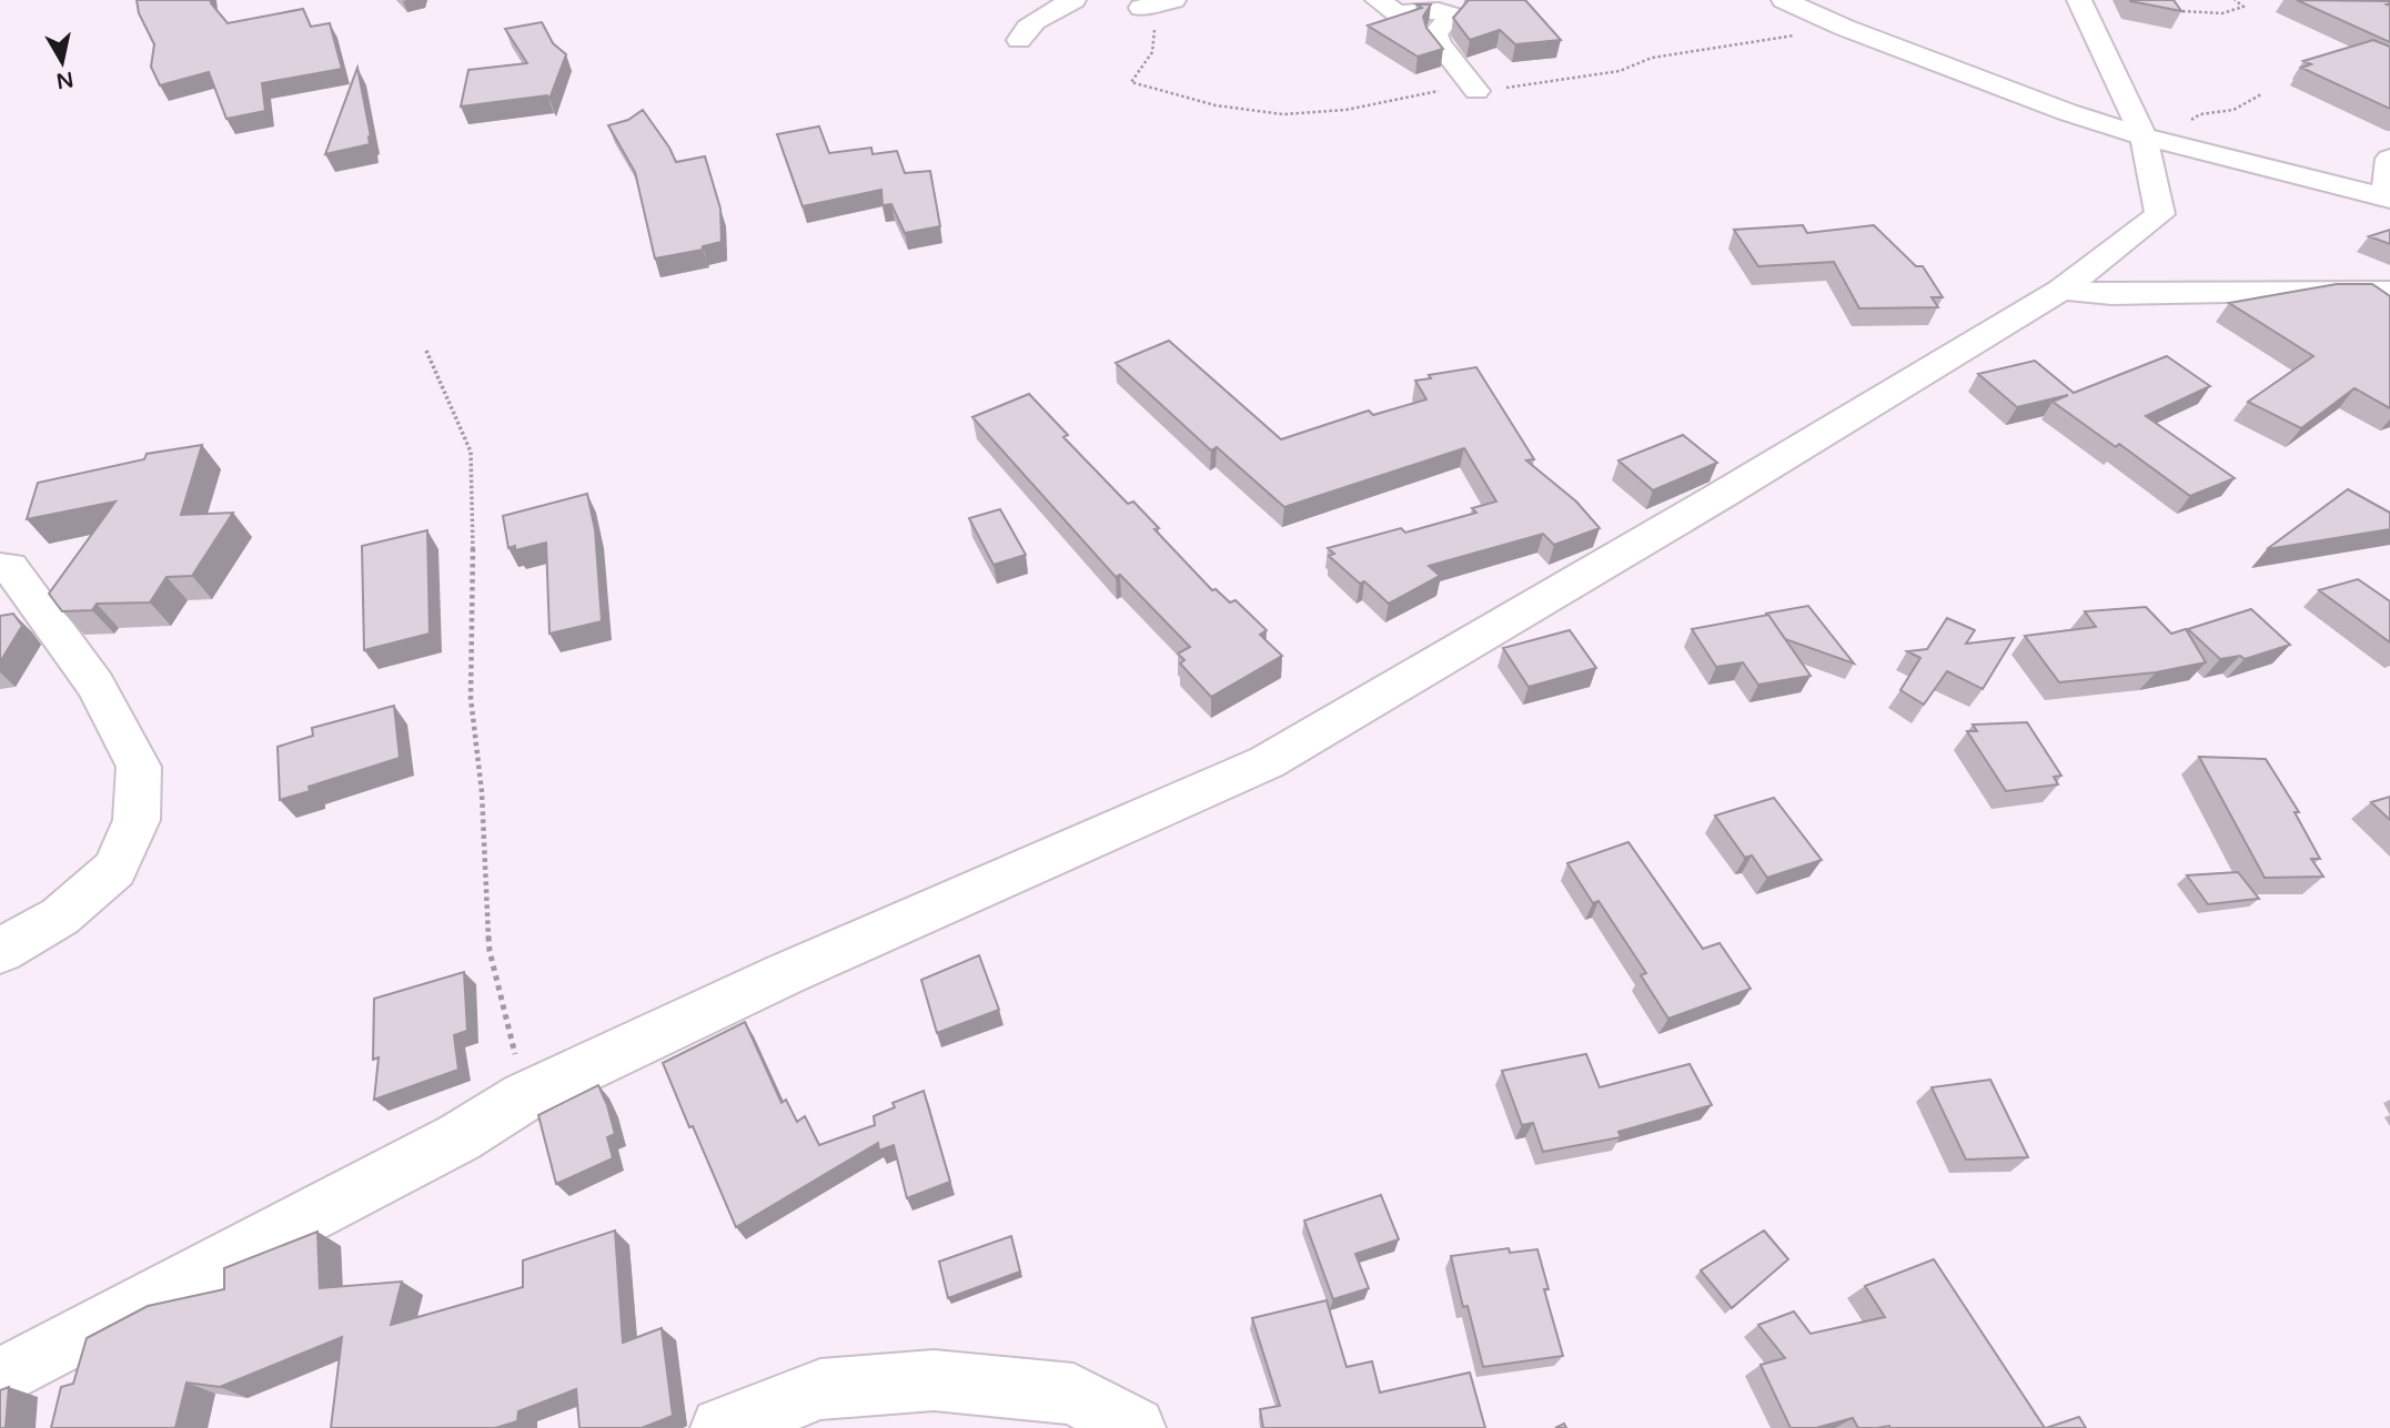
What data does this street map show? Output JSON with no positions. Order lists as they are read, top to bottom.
{
  "north": "bottom"
}
